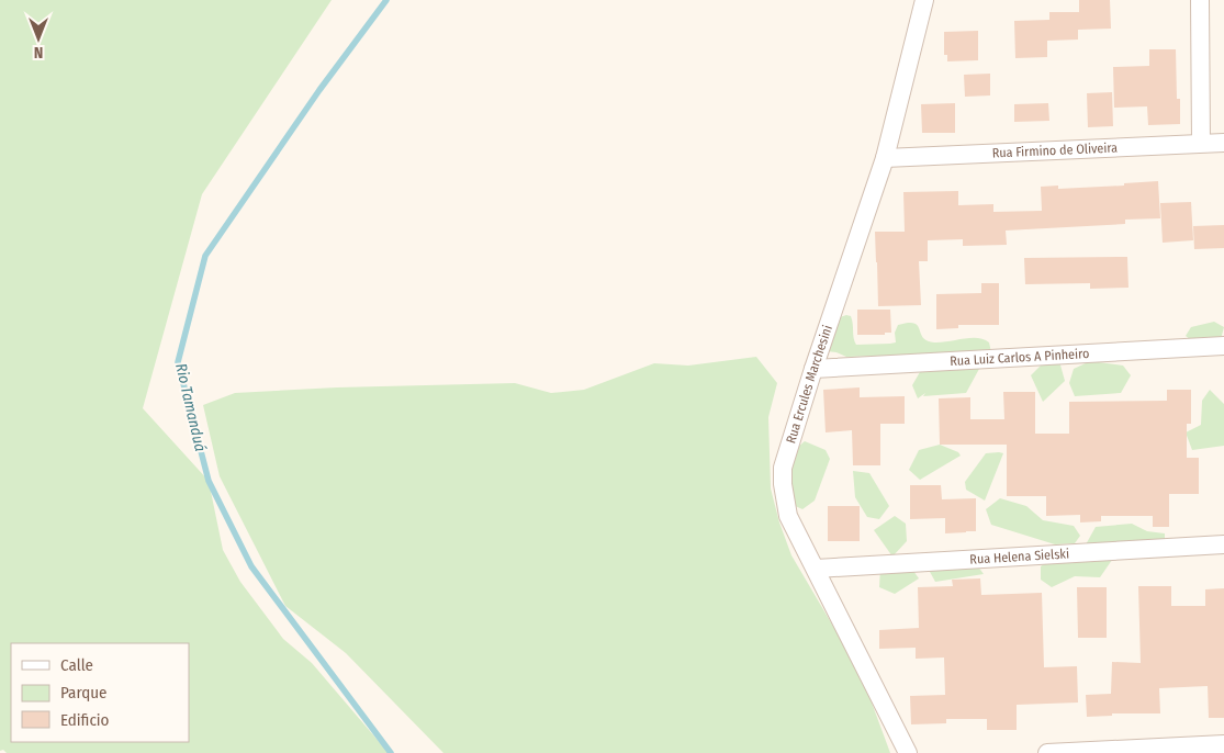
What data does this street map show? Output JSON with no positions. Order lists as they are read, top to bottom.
{
  "streets": {
    "street": [
      "Rua Firmino de Oliveira",
      "Rua Luiz Carlos A Pinheiro",
      "Rua Ercules Marchesini",
      "Rua Helena Sielski"
    ]
  },
  "crossings": [
    ["Rua Firmino de Oliveira", "Rua Ercules Marchesini"],
    ["Rua Luiz Carlos A Pinheiro", "Rua Ercules Marchesini"],
    ["Rua Ercules Marchesini", "Rua Helena Sielski"]
  ],
  "water": ["Rio Tamanduá"],
  "legend": ["Calle", "Parque", "Edificio"],
  "north": "bottom"
}
